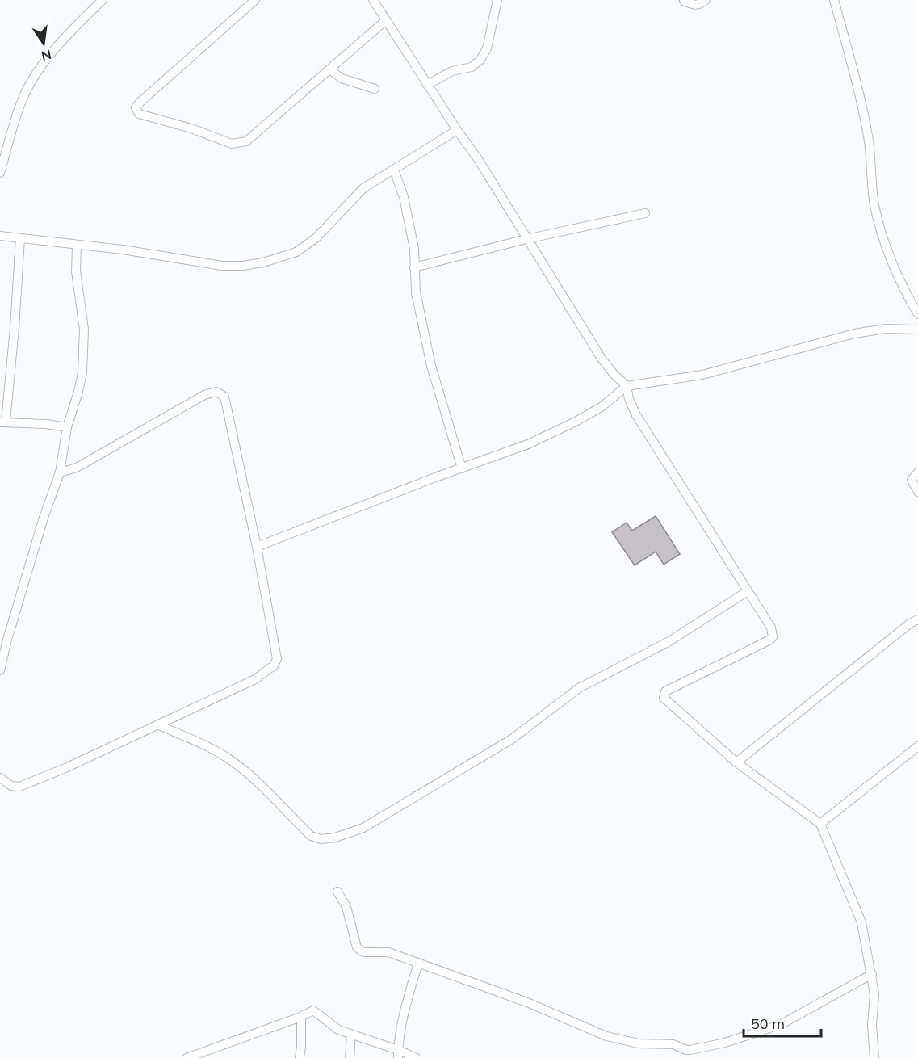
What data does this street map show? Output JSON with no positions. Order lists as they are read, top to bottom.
{
  "scale_bar": "50 m",
  "north": "bottom"
}
